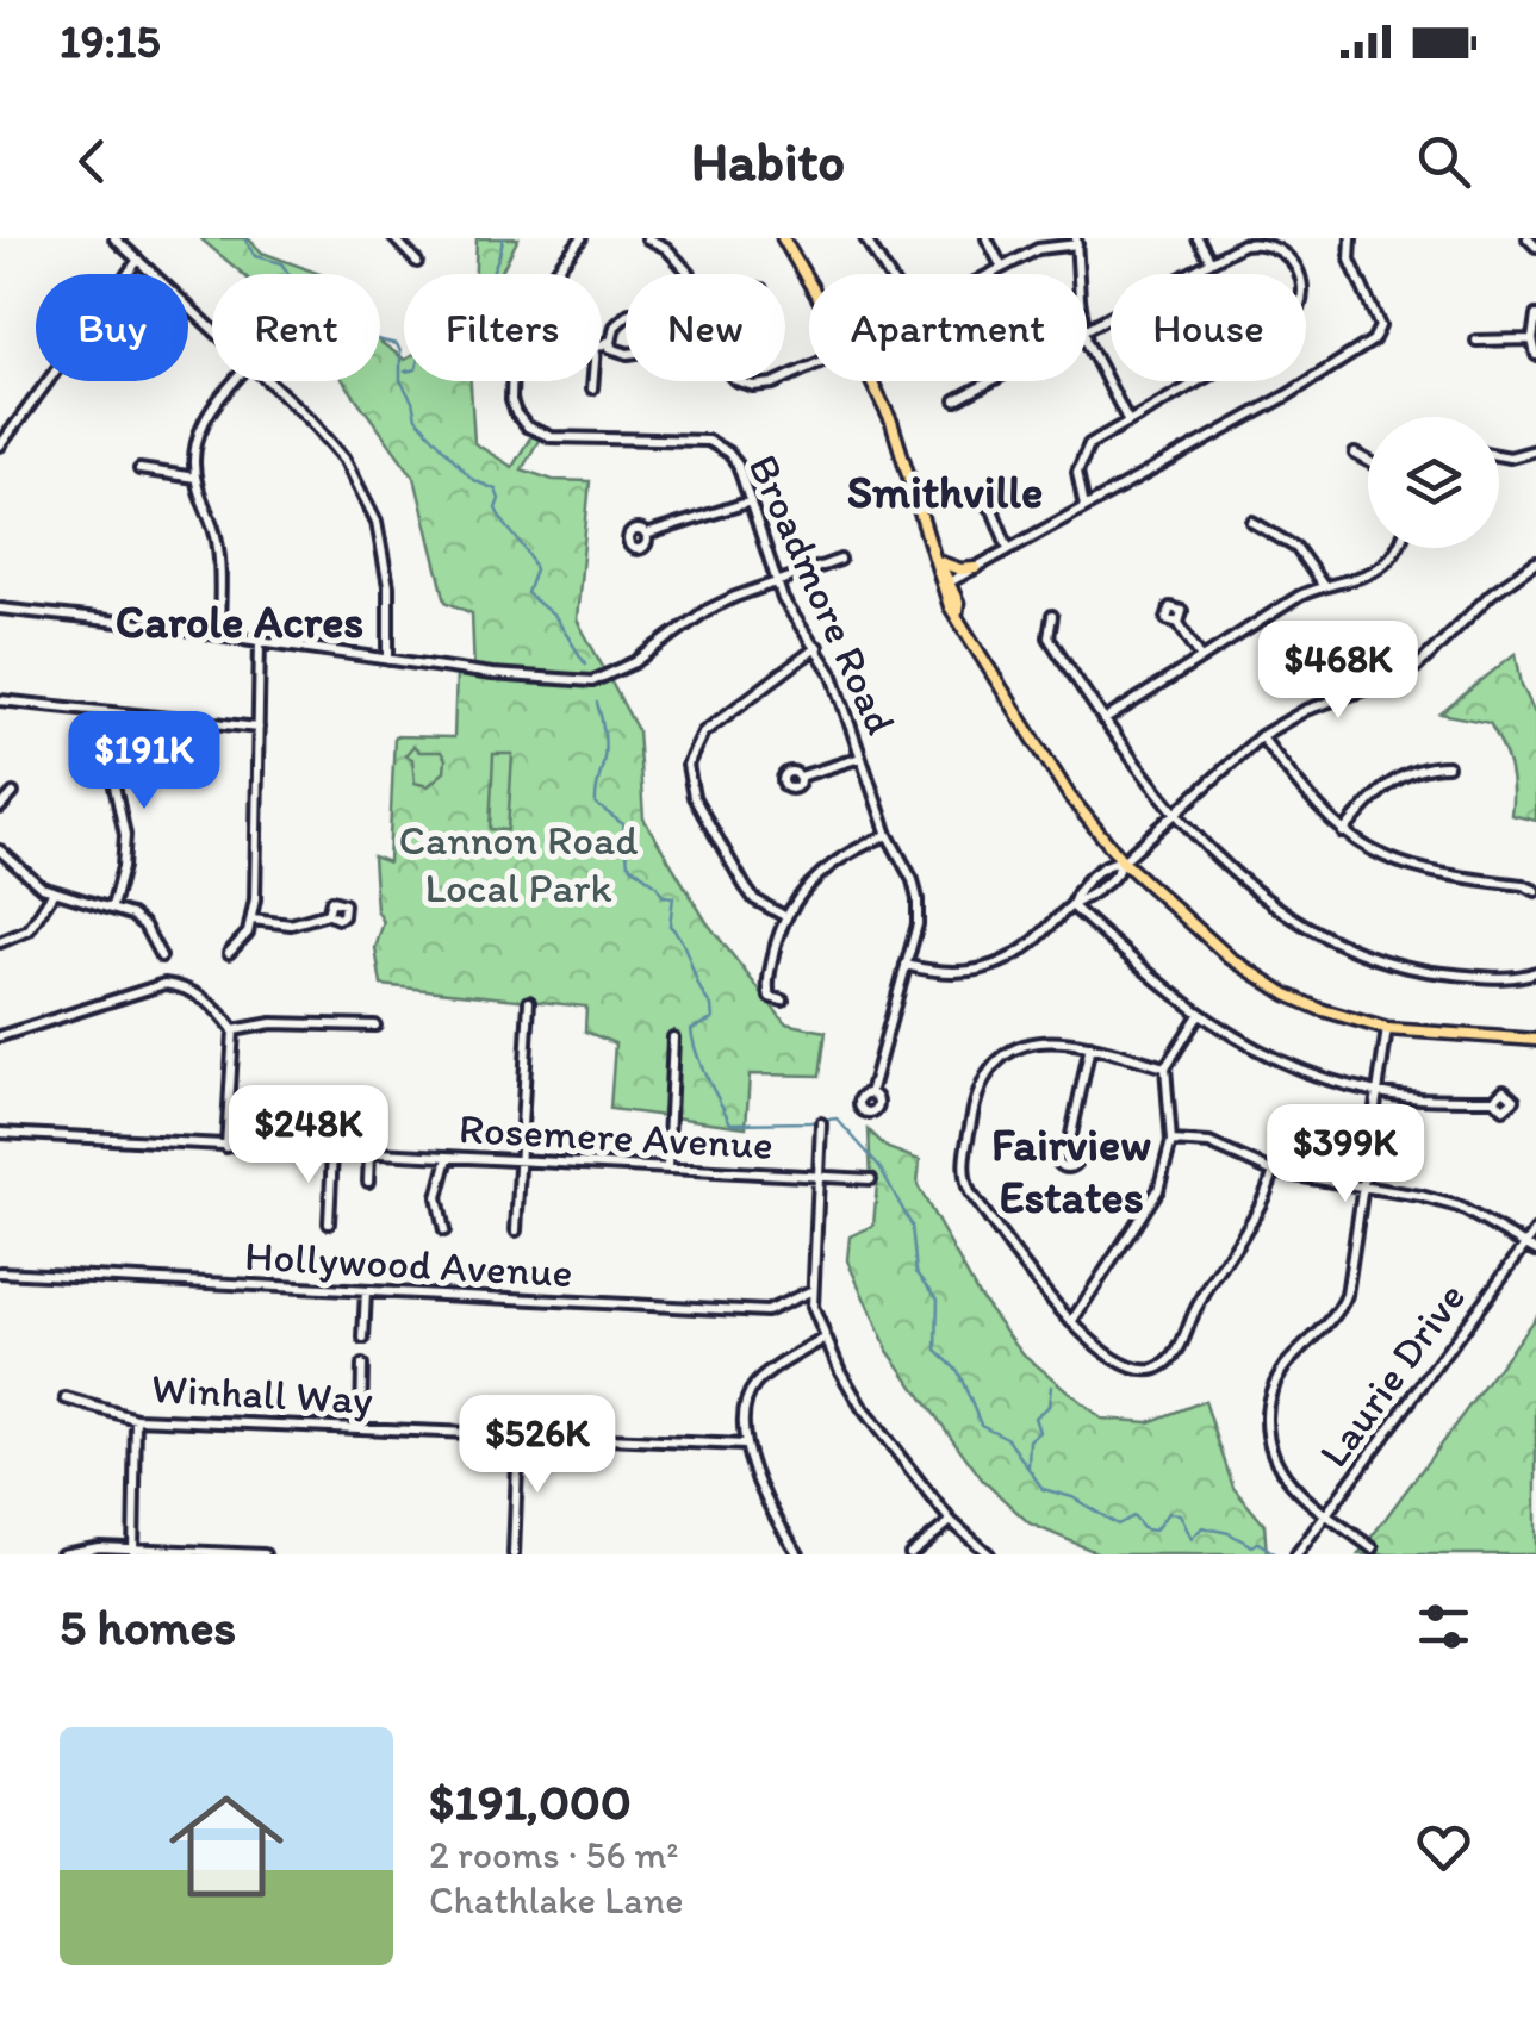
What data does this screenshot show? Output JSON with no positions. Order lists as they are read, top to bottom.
{
  "streets": {
    "street": [
      "Broadmore Road",
      "Rosemere Avenue",
      "Hollywood Avenue",
      "Laurie Drive",
      "Winhall Way"
    ]
  },
  "districts": ["Smithville", "Carole Acres", "Fairview Estates"],
  "parks": ["Cannon Road Local Park"],
  "page": {
    "status": "19:15",
    "header": "Habito",
    "chip": [
      "Buy",
      "Rent",
      "Filters",
      "New",
      "Apartment",
      "House"
    ],
    "price": [
      "$468K",
      "$191K",
      "$248K",
      "$399K",
      "$526K"
    ],
    "heading": "5 homes",
    "list": [
      {
        "name": "$191,000",
        "note": "2 rooms · 56 m² · Chathlake Lane"
      }
    ]
  }
}
